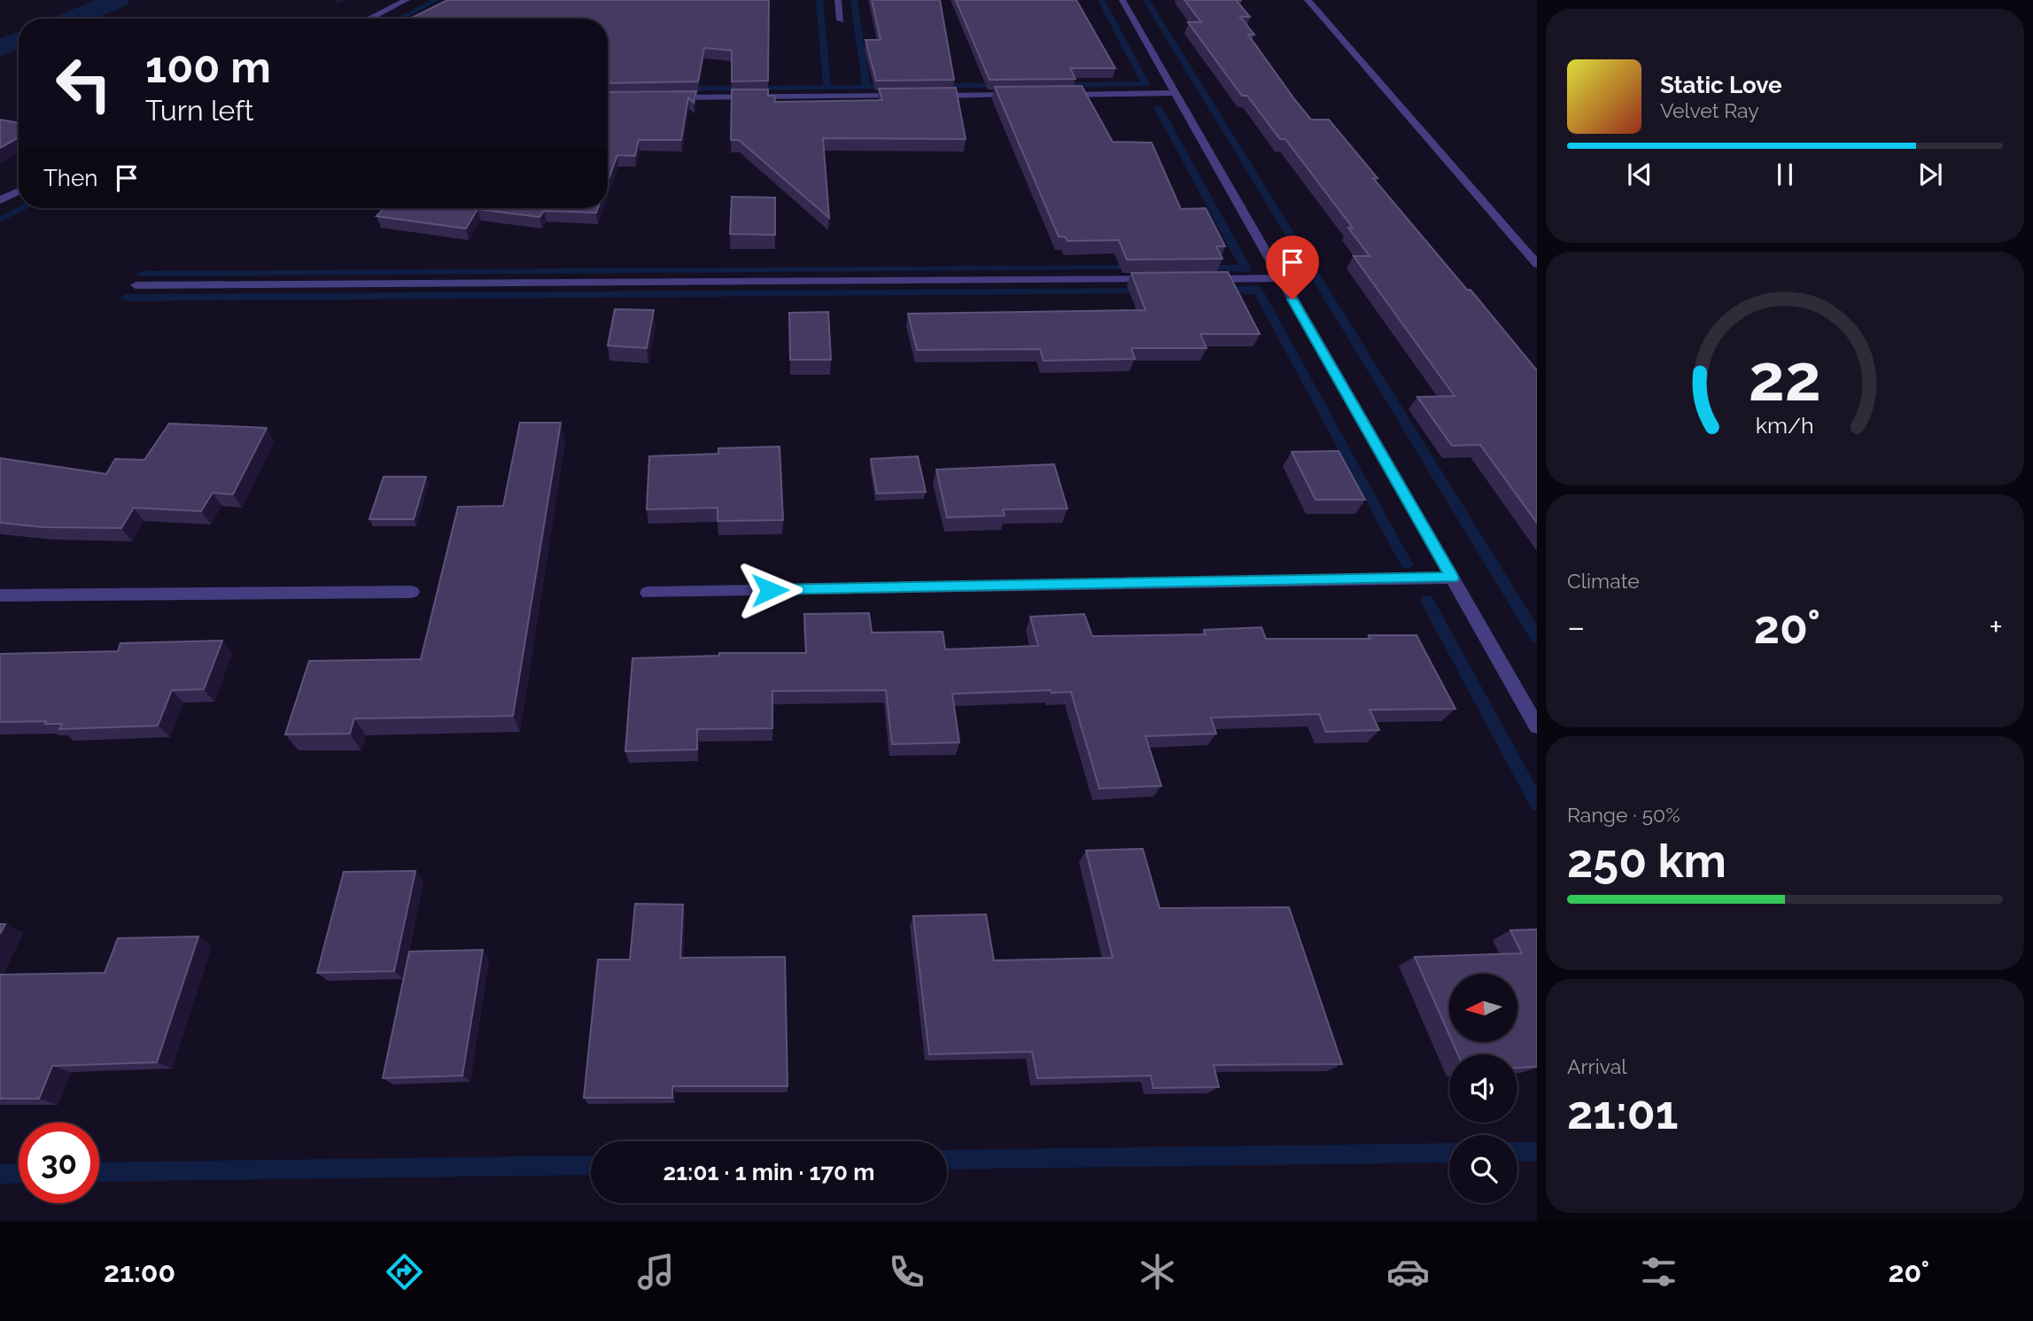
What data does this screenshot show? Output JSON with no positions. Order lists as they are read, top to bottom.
{
  "north": "left",
  "page": {
    "turn": ["100 m", "Turn left"],
    "song": ["Static Love", "Velvet Ray"],
    "then": "Then",
    "tile": [
      "Climate",
      ["Range · 50%", "250 km"],
      ["Arrival", "21:01"]
    ],
    "heat": ["−", "20°", "+"],
    "limit": "30",
    "trip": "21:01 · 1 min · 170 m",
    "tabs": ["21:00", "20°"],
    "gauge": ["22", "km/h"]
  }
}
